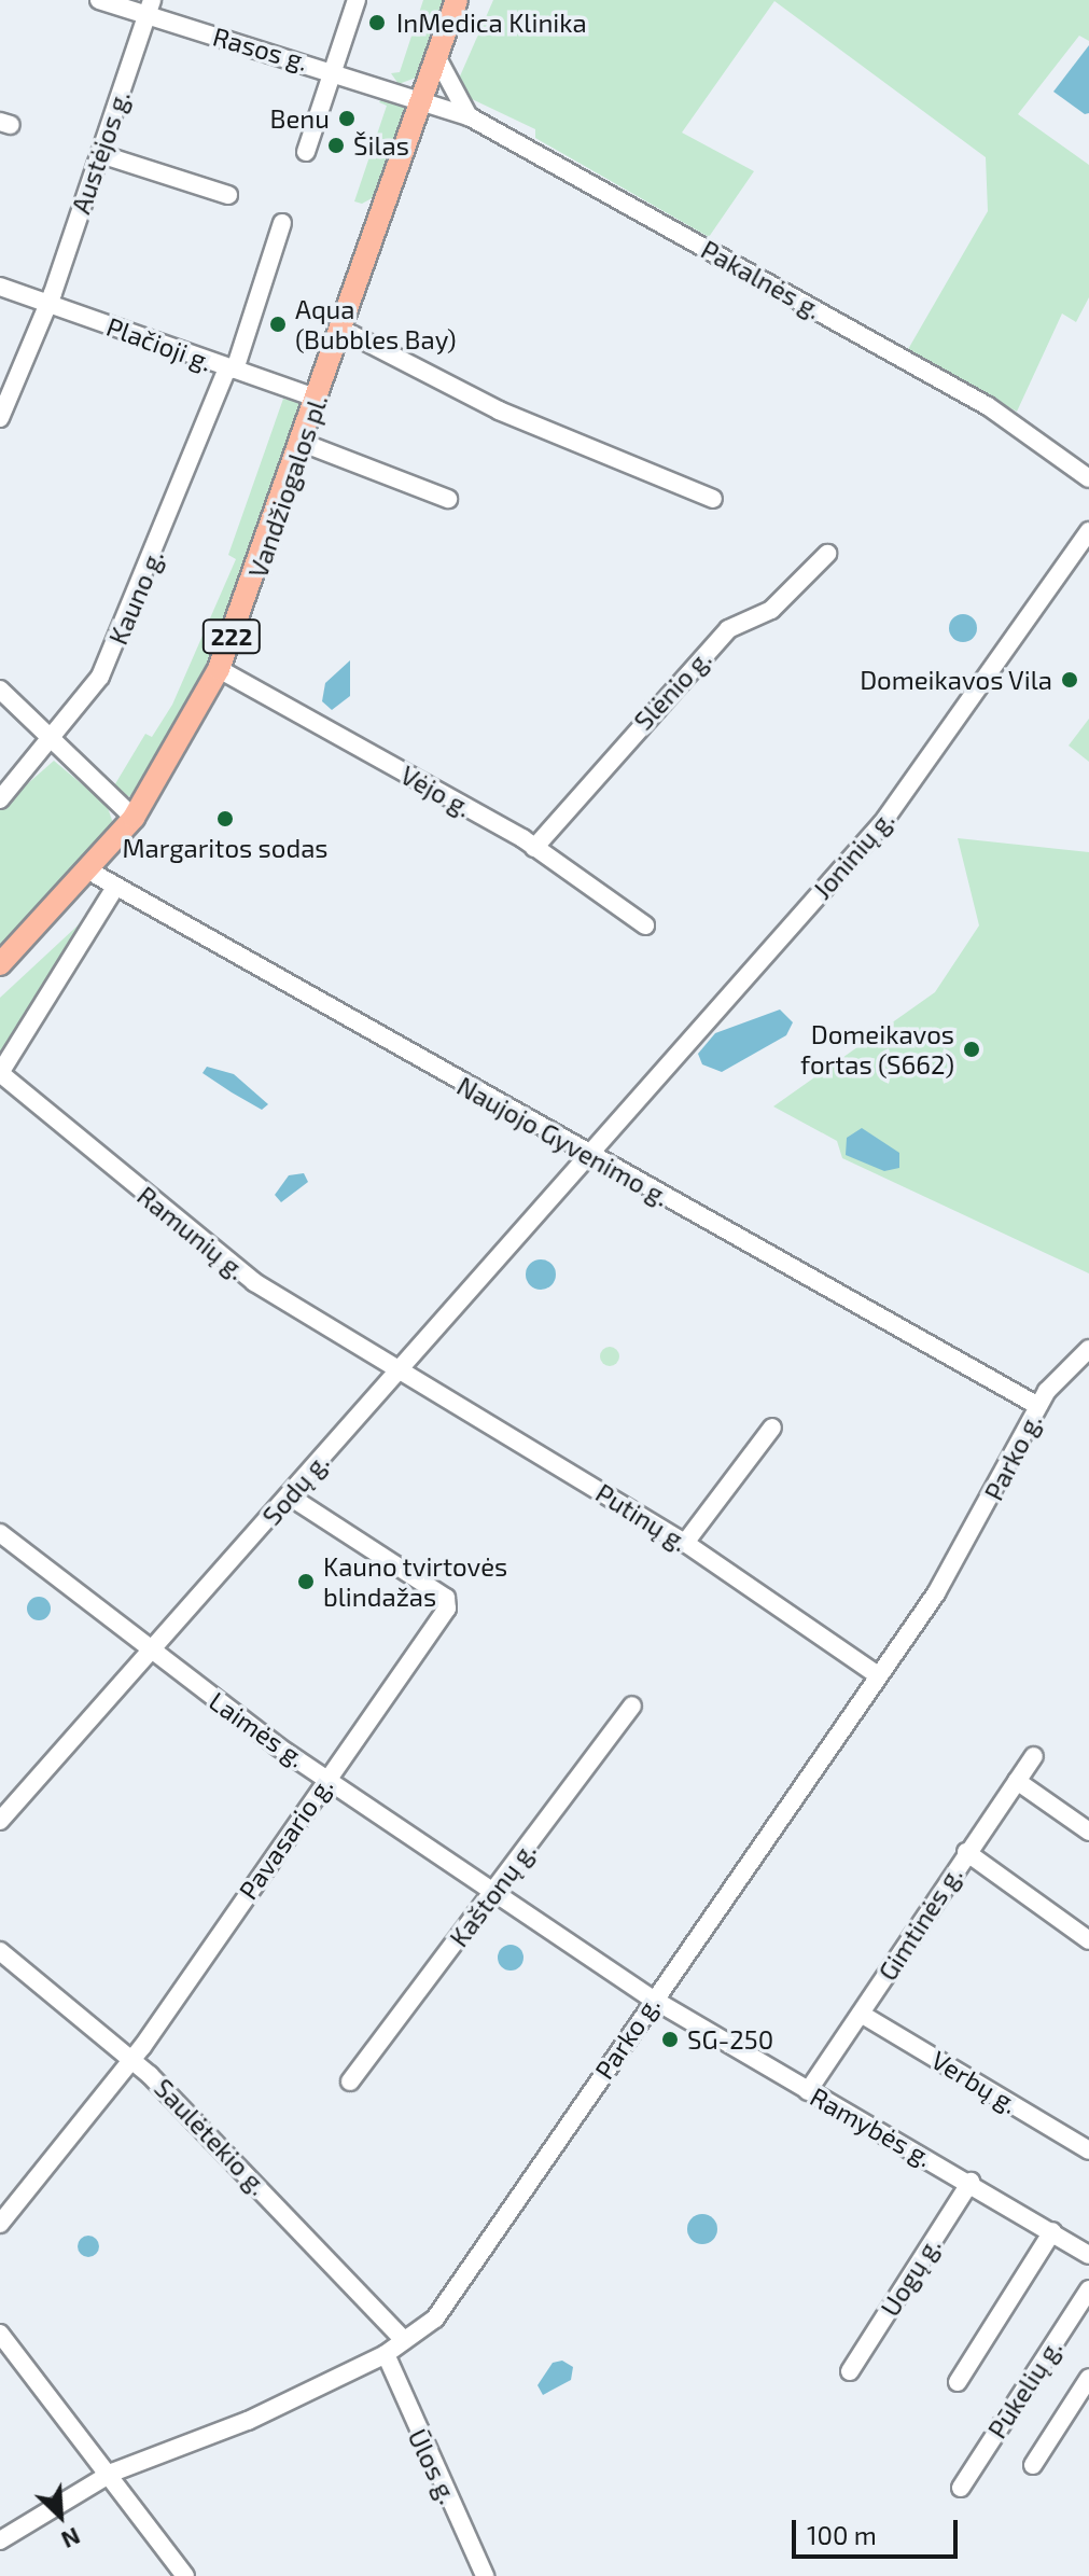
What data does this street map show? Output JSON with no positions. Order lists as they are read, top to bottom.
{
  "streets": {
    "main road": ["Vandžiogalos pl.", "222"],
    "street": [
      "Rasos g.",
      "Austėjos g.",
      "Pakalnės g.",
      "Plačioji g.",
      "Kauno g.",
      "Slėnio g.",
      "Vėjo g.",
      "Joninių g.",
      "Naujojo Gyvenimo g.",
      "Ramunių g.",
      "Parko g.",
      "Sodų g.",
      "Putinų g.",
      "Laimės g.",
      "Pavasario g.",
      "Kaštonų g.",
      "Gimtinės g.",
      "Verbų g.",
      "Ramybės g.",
      "Saulėtekio g.",
      "Uogų g.",
      "Pūkelių g.",
      "Ūlos g."
    ]
  },
  "crossings": [
    ["Rasos g.", "Austėjos g."],
    ["Rasos g.", "Pakalnės g."],
    ["Rasos g.", "Vandžiogalos pl."],
    ["Austėjos g.", "Plačioji g."],
    ["Pakalnės g.", "Vandžiogalos pl."],
    ["Plačioji g.", "Vandžiogalos pl."],
    ["Plačioji g.", "Kauno g."],
    ["Vandžiogalos pl.", "Vėjo g."],
    ["Vandžiogalos pl.", "Naujojo Gyvenimo g."],
    ["Slėnio g.", "Vėjo g."],
    ["Joninių g.", "Naujojo Gyvenimo g."],
    ["Joninių g.", "Sodų g."],
    ["Naujojo Gyvenimo g.", "Parko g."],
    ["Naujojo Gyvenimo g.", "Sodų g."],
    ["Ramunių g.", "Sodų g."],
    ["Ramunių g.", "Putinų g."],
    ["Parko g.", "Putinų g."],
    ["Parko g.", "Laimės g."],
    ["Parko g.", "Ramybės g."],
    ["Parko g.", "Saulėtekio g."],
    ["Parko g.", "Ūlos g."],
    ["Sodų g.", "Putinų g."],
    ["Sodų g.", "Laimės g."],
    ["Sodų g.", "Pavasario g."],
    ["Laimės g.", "Pavasario g."],
    ["Laimės g.", "Kaštonų g."],
    ["Laimės g.", "Ramybės g."],
    ["Pavasario g.", "Saulėtekio g."],
    ["Gimtinės g.", "Verbų g."],
    ["Gimtinės g.", "Ramybės g."],
    ["Ramybės g.", "Uogų g."]
  ],
  "places": [
    "InMedica Klinika",
    "Benu",
    "Šilas",
    "Aqua (Bubbles Bay)",
    "Domeikavos Vila",
    "Margaritos sodas",
    "Domeikavos fortas (S662)",
    "Kauno tvirtovės blindažas",
    "SG-250"
  ],
  "scale_bar": "100 m",
  "north": "bottom right"
}
